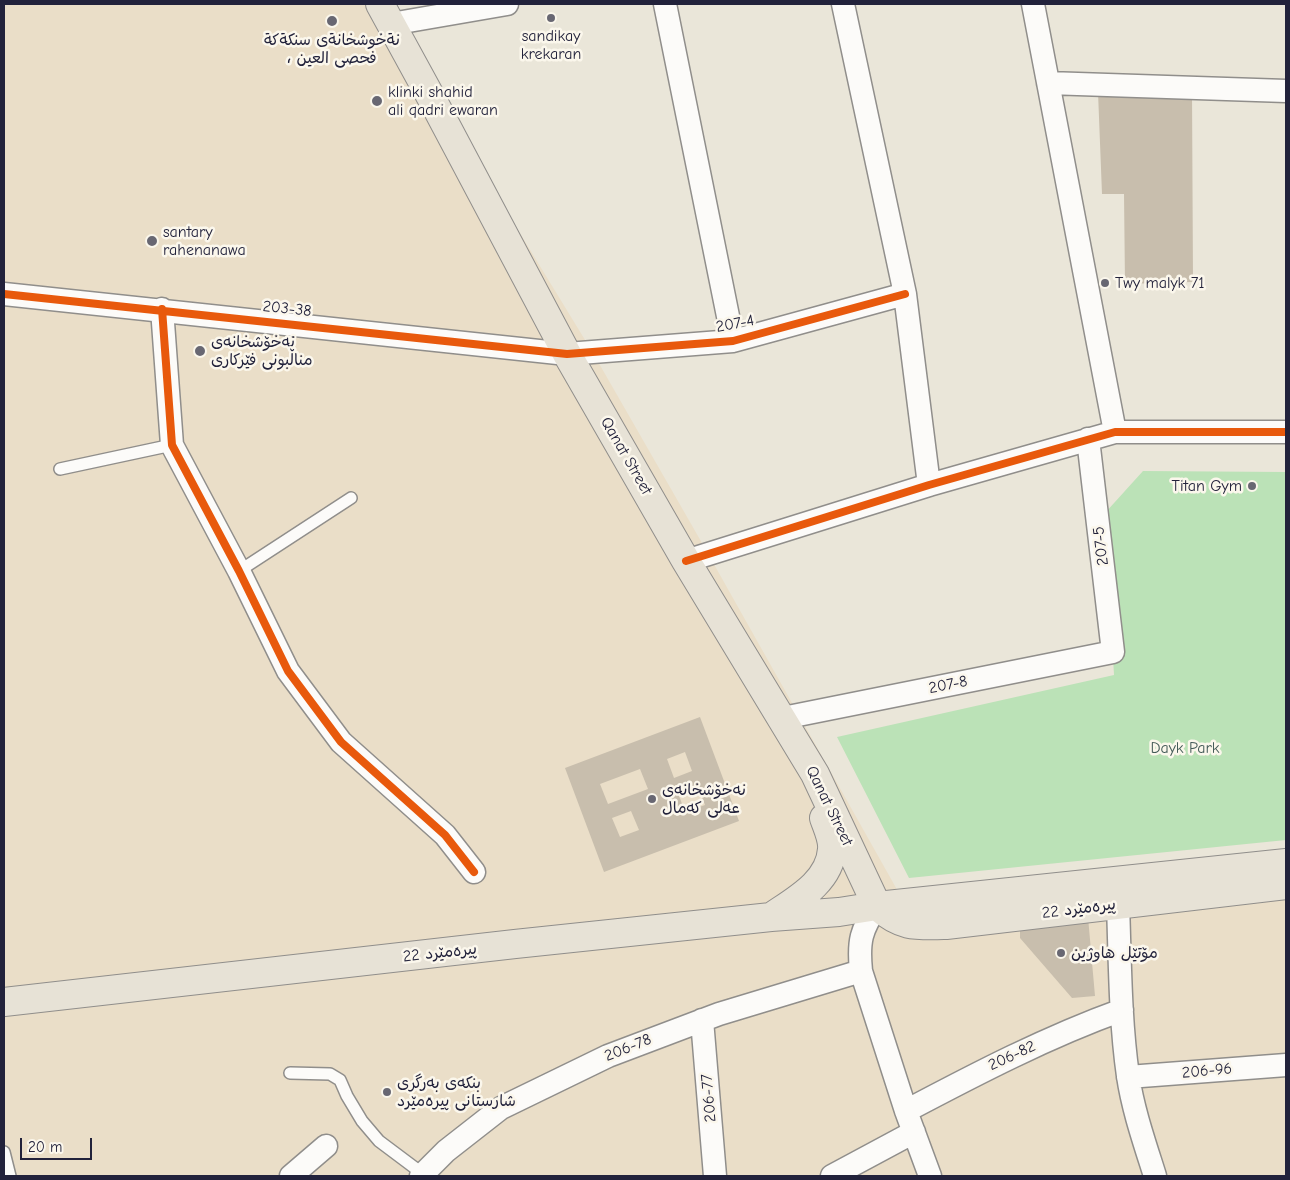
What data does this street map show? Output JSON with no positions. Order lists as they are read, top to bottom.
{
  "streets": {
    "main road": ["Qanat Street", "22 پیرەمێرد"],
    "street": [
      "203-38",
      "207-4",
      "207-5",
      "207-8",
      "206-78",
      "206-82",
      "206-96",
      "206-77"
    ]
  },
  "crossings": [
    ["203-38", "207-4"],
    ["203-38", "Qanat Street"],
    ["207-4", "Qanat Street"],
    ["Qanat Street", "207-8"],
    ["Qanat Street", "22 پیرەمێرد"],
    ["207-5", "207-8"],
    ["206-78", "206-77"]
  ],
  "parks": ["Dayk Park"],
  "places": [
    "sandikay krekaran",
    "نةخوشخانةى سنكةكة ، فحصى العين",
    "klinki shahid ali qadri ewaran",
    "santary rahenanawa",
    "Twy malyk 71",
    "نەخۆشخانەی مناڵبونی فێرکاری",
    "Titan Gym",
    "نەخۆشخانەی عەلی کەمال",
    "مۆتێل هاوژین",
    "بنکەی بەرگری شارستانی پیرەمێرد"
  ],
  "scale_bar": "20 m"
}
